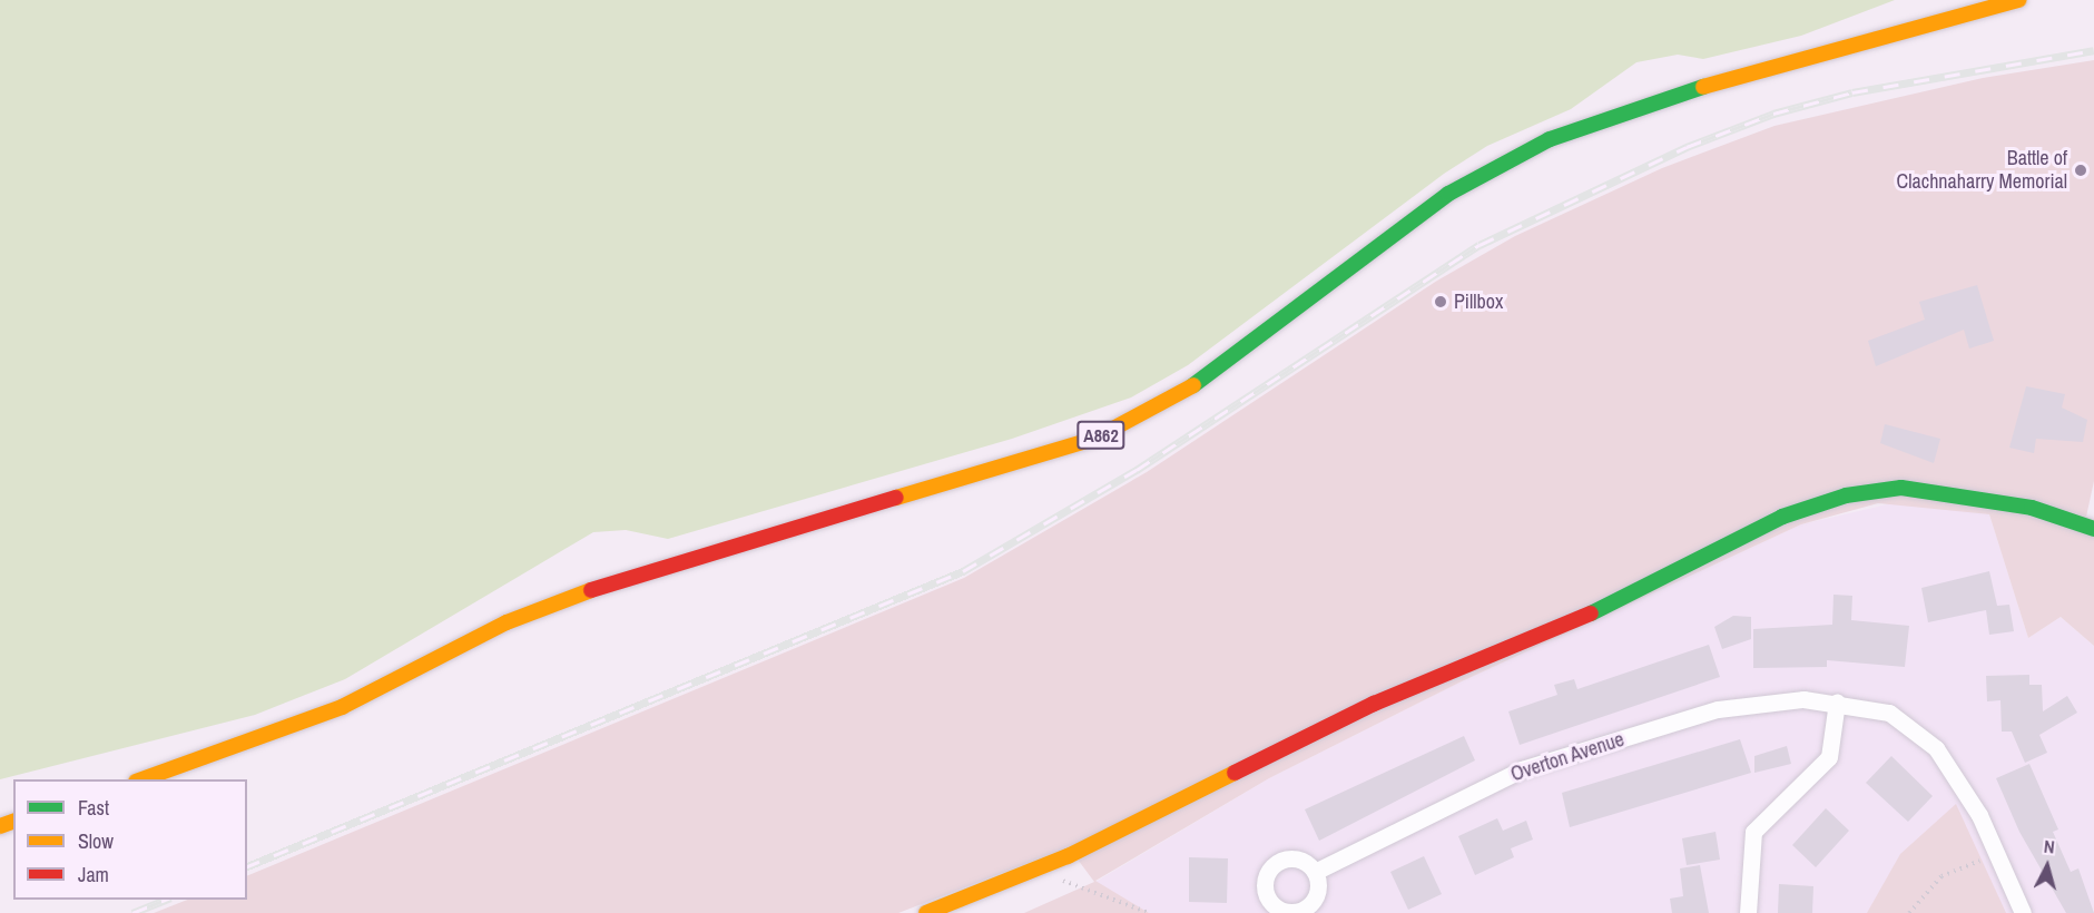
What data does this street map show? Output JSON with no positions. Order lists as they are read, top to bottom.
{
  "streets": {
    "main road": ["A862"],
    "street": ["Overton Avenue"]
  },
  "places": ["Battle of Clachnaharry Memorial", "Pillbox"],
  "legend": ["Fast", "Slow", "Jam"],
  "north": "top"
}
